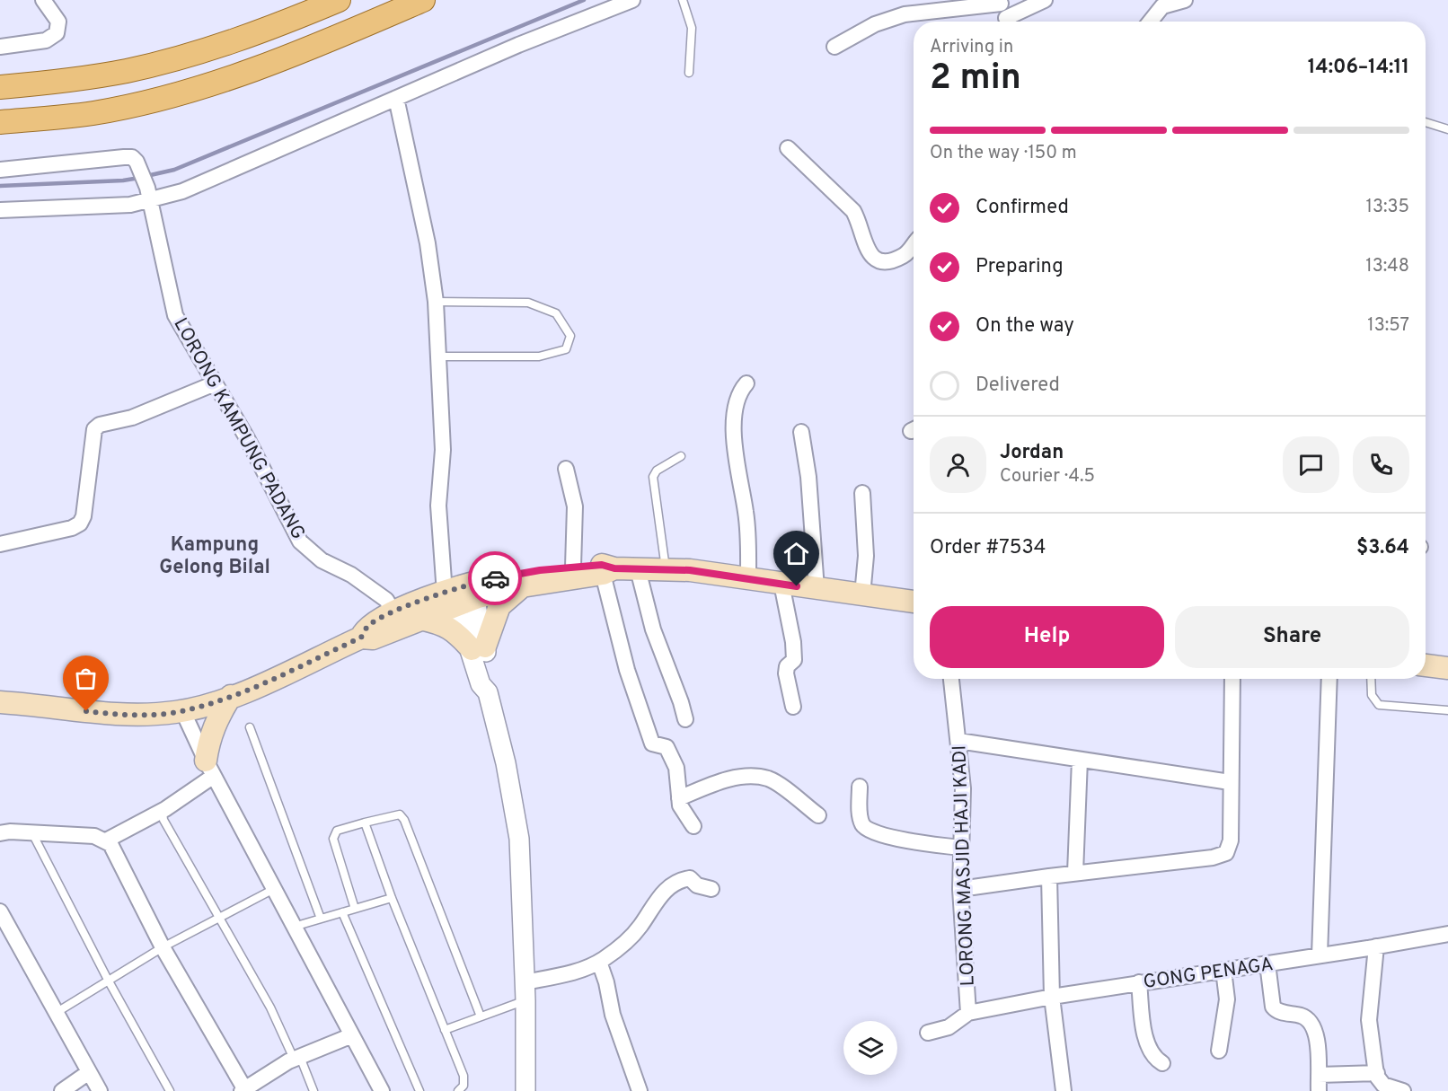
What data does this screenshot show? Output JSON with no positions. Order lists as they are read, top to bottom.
{
  "streets": {
    "street": ["LORONG KAMPUNG PADANG", "LORONG MASJID HAJI KADI", "GONG PENAGA"]
  },
  "crossings": [
    ["LORONG MASJID HAJI KADI", "GONG PENAGA"]
  ],
  "districts": ["Kampung Gelong Bilal"],
  "page": {
    "heading": ["2 min", "Arriving in", "14:06–14:11"],
    "panel": [
      "Jordan",
      "Courier · 4.5",
      "Order #7534",
      "$3.64"
    ],
    "bar": "On the way · 150 m",
    "list": [
      ["Confirmed", "13:35"],
      ["Preparing", "13:48"],
      ["On the way", "13:57"],
      "Delivered"
    ],
    "buttons": ["Help", "Share"]
  }
}
